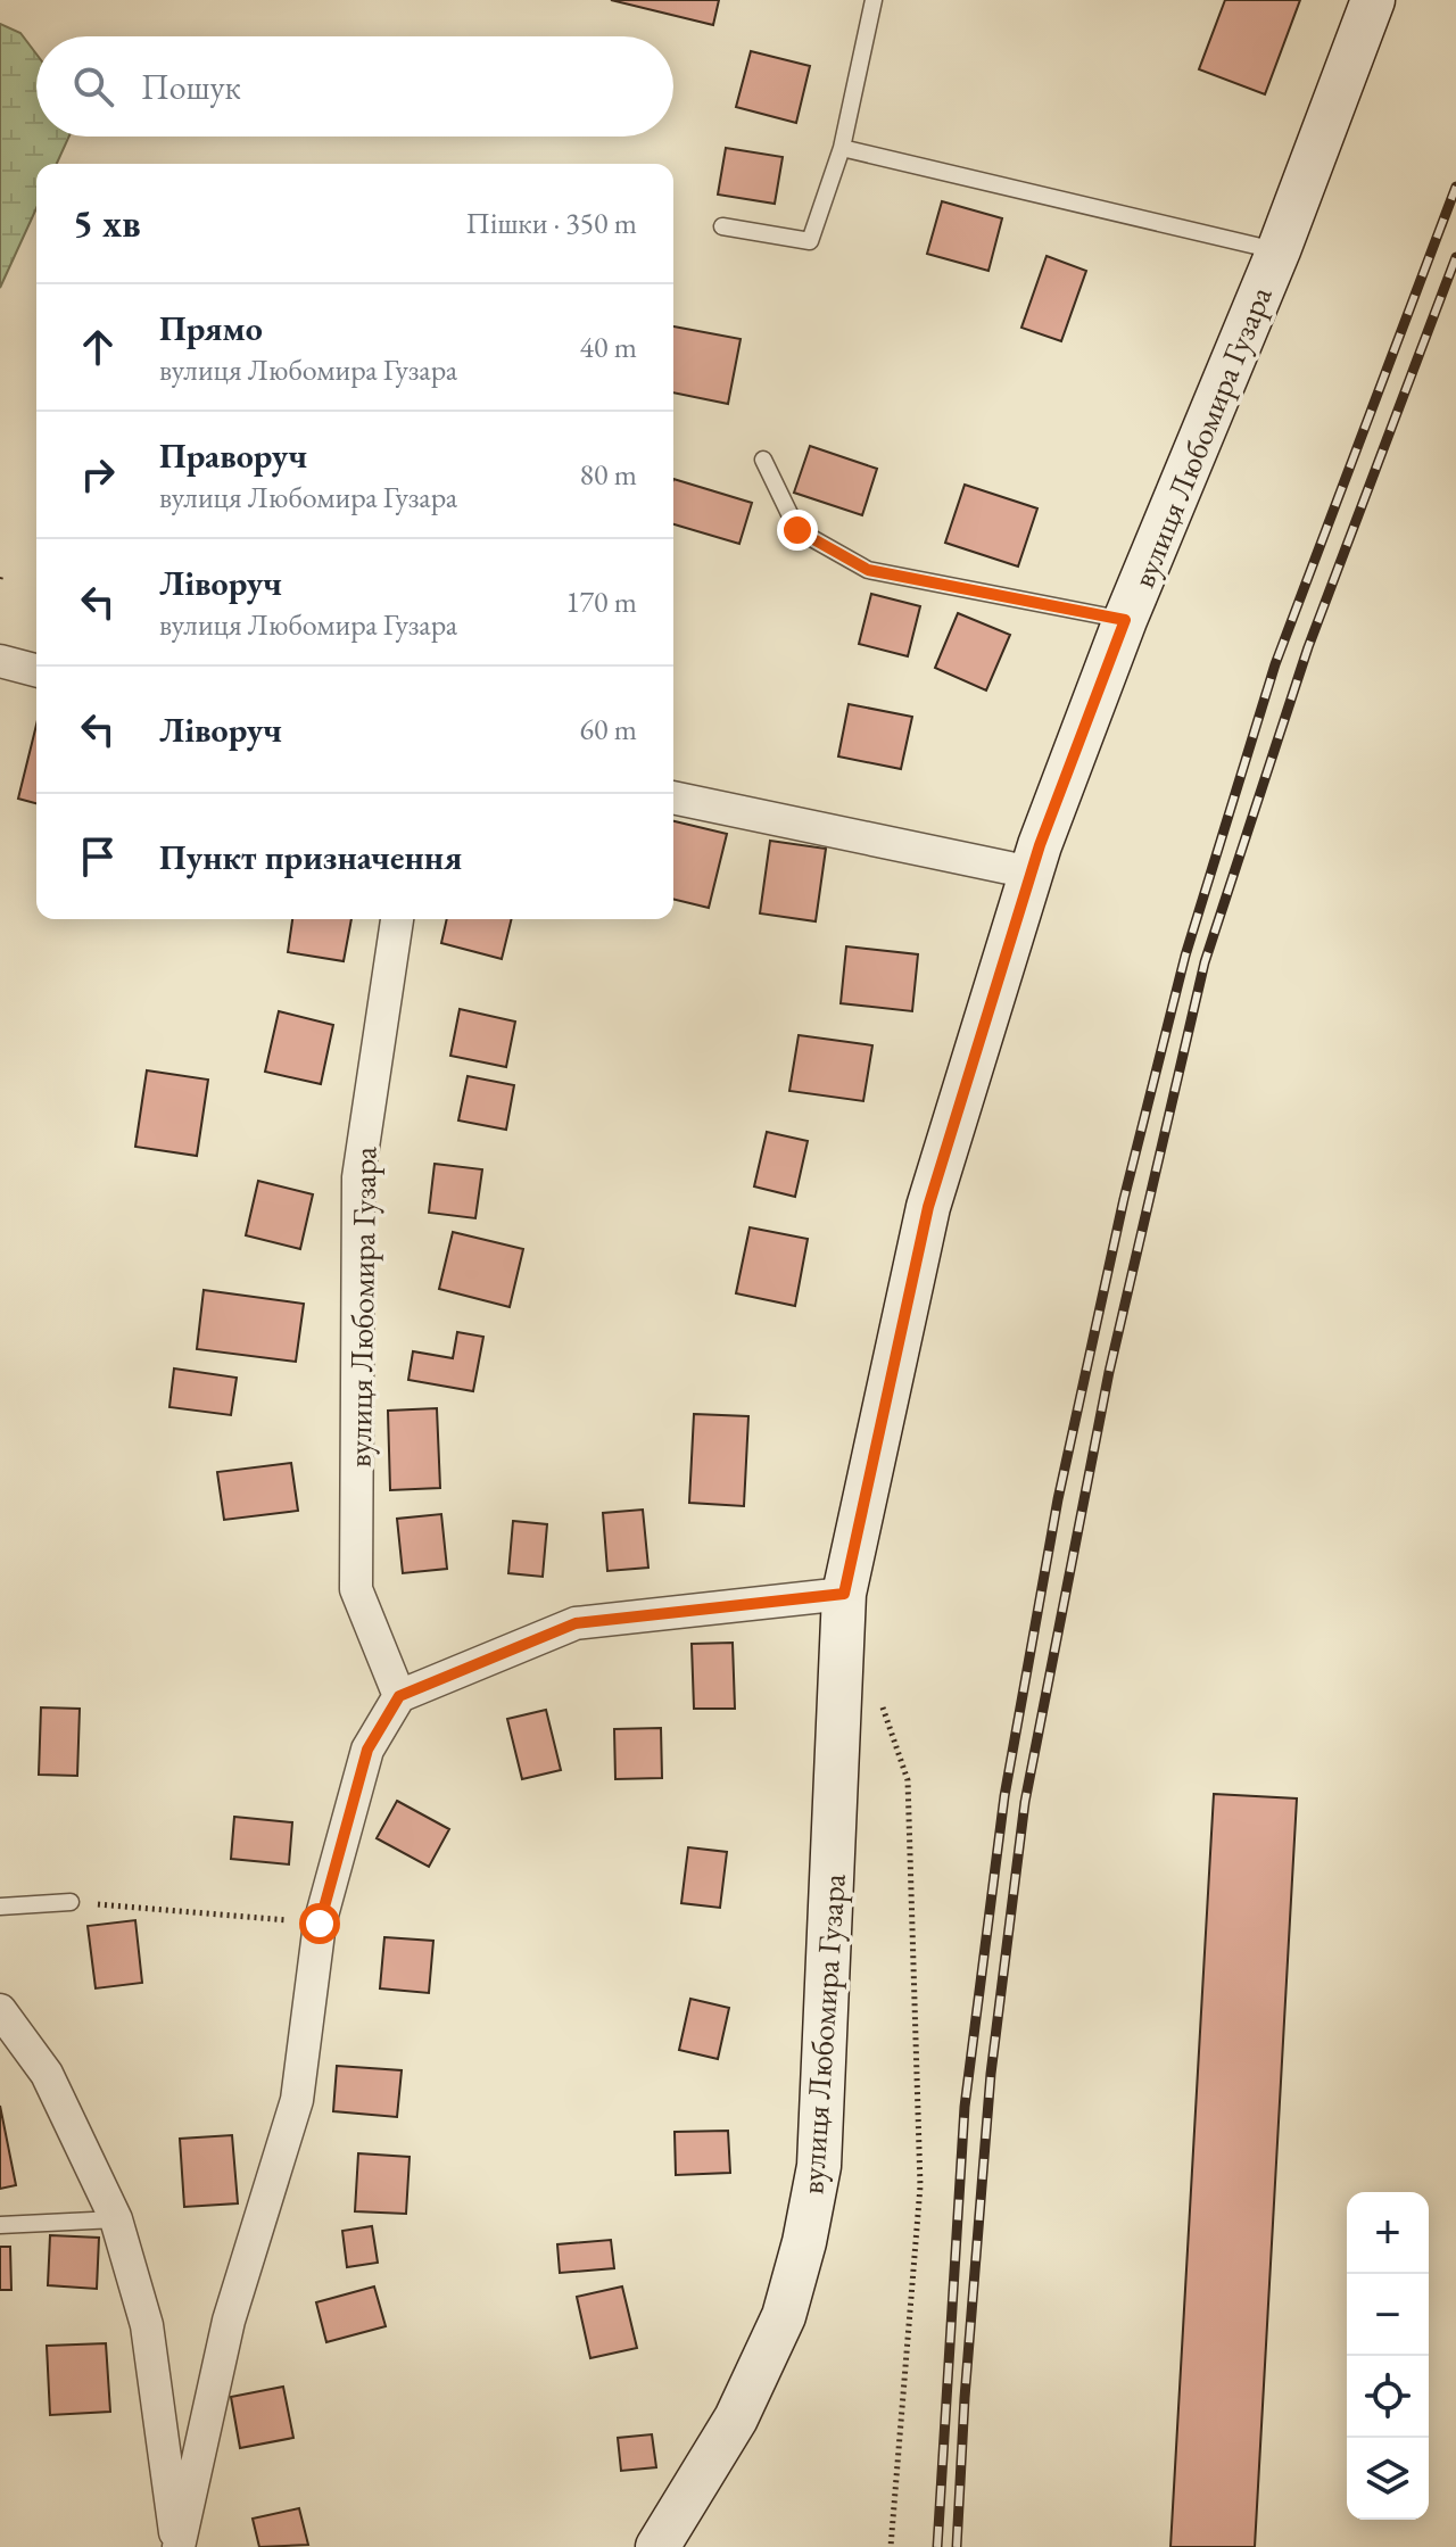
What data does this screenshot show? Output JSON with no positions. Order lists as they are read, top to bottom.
{
  "streets": {
    "main road": ["вулиця Любомира Гузара"]
  },
  "page": {
    "search": "Пошук",
    "heading": ["5 хв", "Пішки · 350 m"],
    "list": [
      ["Прямо", "вулиця Любомира Гузара", "40 m"],
      ["Праворуч", "вулиця Любомира Гузара", "80 m"],
      ["Ліворуч", "вулиця Любомира Гузара", "170 m"],
      ["Ліворуч", "60 m"],
      "Пункт призначення"
    ],
    "map_buttons": ["+", "−"]
  }
}
